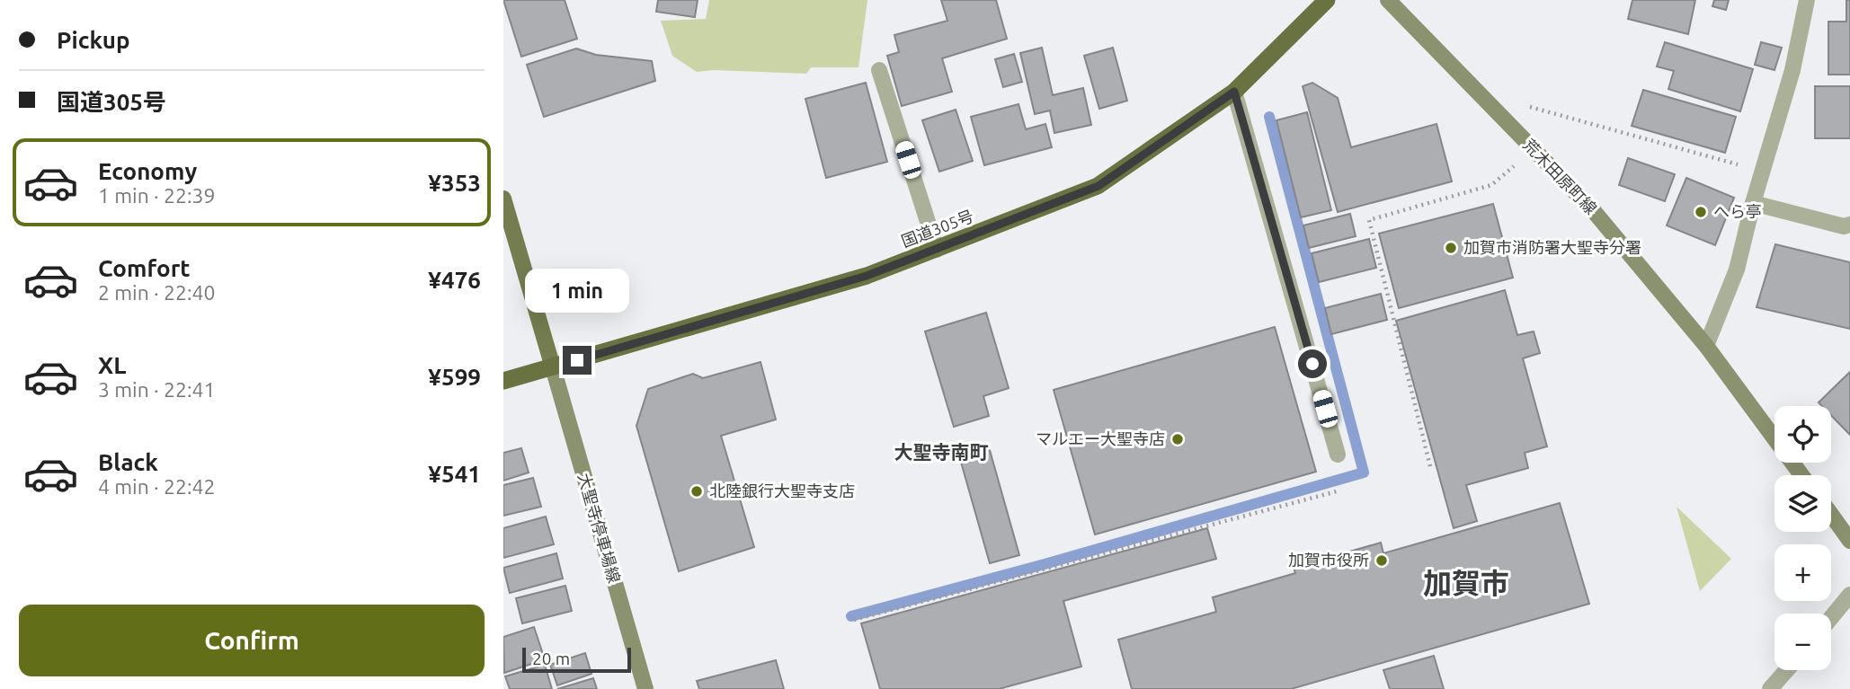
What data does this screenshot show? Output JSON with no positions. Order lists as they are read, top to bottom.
{
  "streets": {
    "highway": ["国道305号"],
    "main road": ["荒木田原町線", "大聖寺停車場線"]
  },
  "crossings": [
    ["国道305号", "大聖寺停車場線"]
  ],
  "districts": ["大聖寺南町", "加賀市"],
  "places": [
    "へら亭",
    "加賀市消防署大聖寺分署",
    "マルエー大聖寺店",
    "北陸銀行大聖寺支店",
    "加賀市役所"
  ],
  "scale_bar": "20 m",
  "page": {
    "banner": ["Pickup", "国道305号"],
    "list": [
      {
        "name": "Economy",
        "note": "1 min · 22:39",
        "value": "¥353"
      },
      {
        "name": "Comfort",
        "note": "2 min · 22:40",
        "value": "¥476"
      },
      {
        "name": "XL",
        "note": "3 min · 22:41",
        "value": "¥599"
      },
      {
        "name": "Black",
        "note": "4 min · 22:42",
        "value": "¥541"
      }
    ],
    "bubble": "1 min",
    "map_buttons": ["+", "−"],
    "buttons": "Confirm",
    "scale": "20 m"
  }
}
